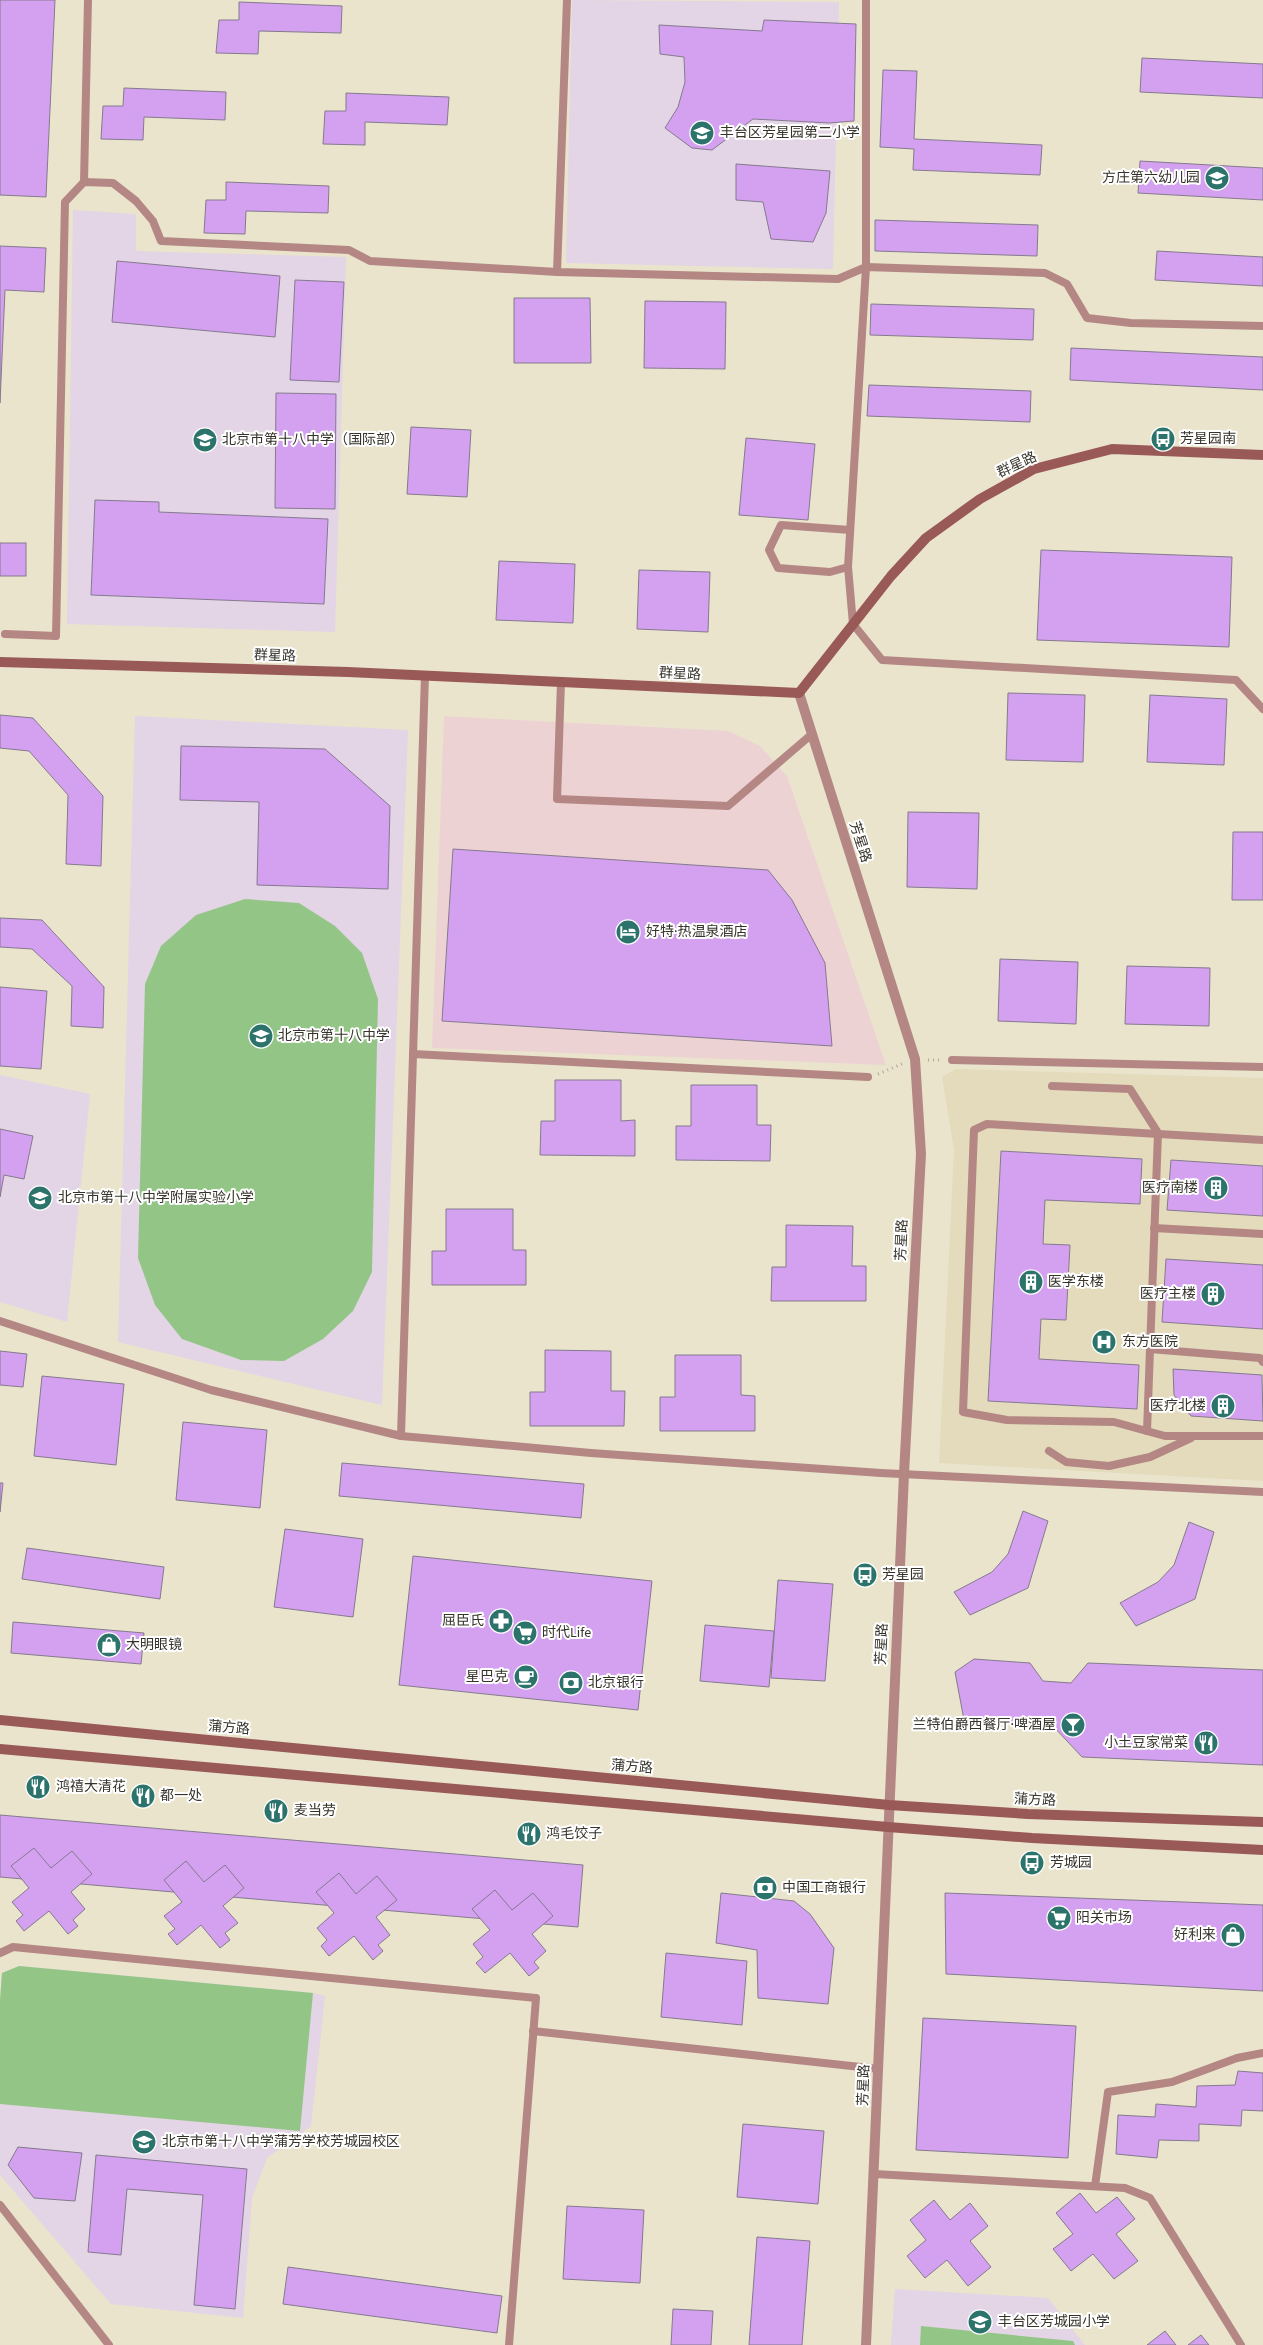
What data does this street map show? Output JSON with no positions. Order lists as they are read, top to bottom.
{
  "streets": {
    "street": ["群星路", "芳星路", "蒲方路"]
  },
  "crossings": [
    ["群星路", "芳星路"],
    ["芳星路", "蒲方路"]
  ],
  "places": {
    "school or university": [
      "丰台区芳星园第二小学",
      "方庄第六幼儿园",
      "北京市第十八中学（国际部）",
      "北京市第十八中学",
      "北京市第十八中学附属实验小学",
      "北京市第十八中学蒲芳学校芳城园校区",
      "丰台区芳城园小学"
    ],
    "bus stop": ["芳星园南", "芳星园", "芳城园"],
    "hotel": ["好特·热温泉酒店"],
    "building": [
      "医疗南楼",
      "医学东楼",
      "医疗主楼",
      "医疗北楼"
    ],
    "hospital": ["东方医院"],
    "pharmacy": ["屈臣氏"],
    "supermarket": ["时代Life", "阳关市场"],
    "shop": ["大明眼镜", "好利来"],
    "cafe": ["星巴克"],
    "bank": ["北京银行", "中国工商银行"],
    "bar": ["兰特伯爵西餐厅·啤酒屋"],
    "restaurant": [
      "小土豆家常菜",
      "鸿禧大清花",
      "都一处",
      "麦当劳",
      "鸿毛饺子"
    ]
  }
}
